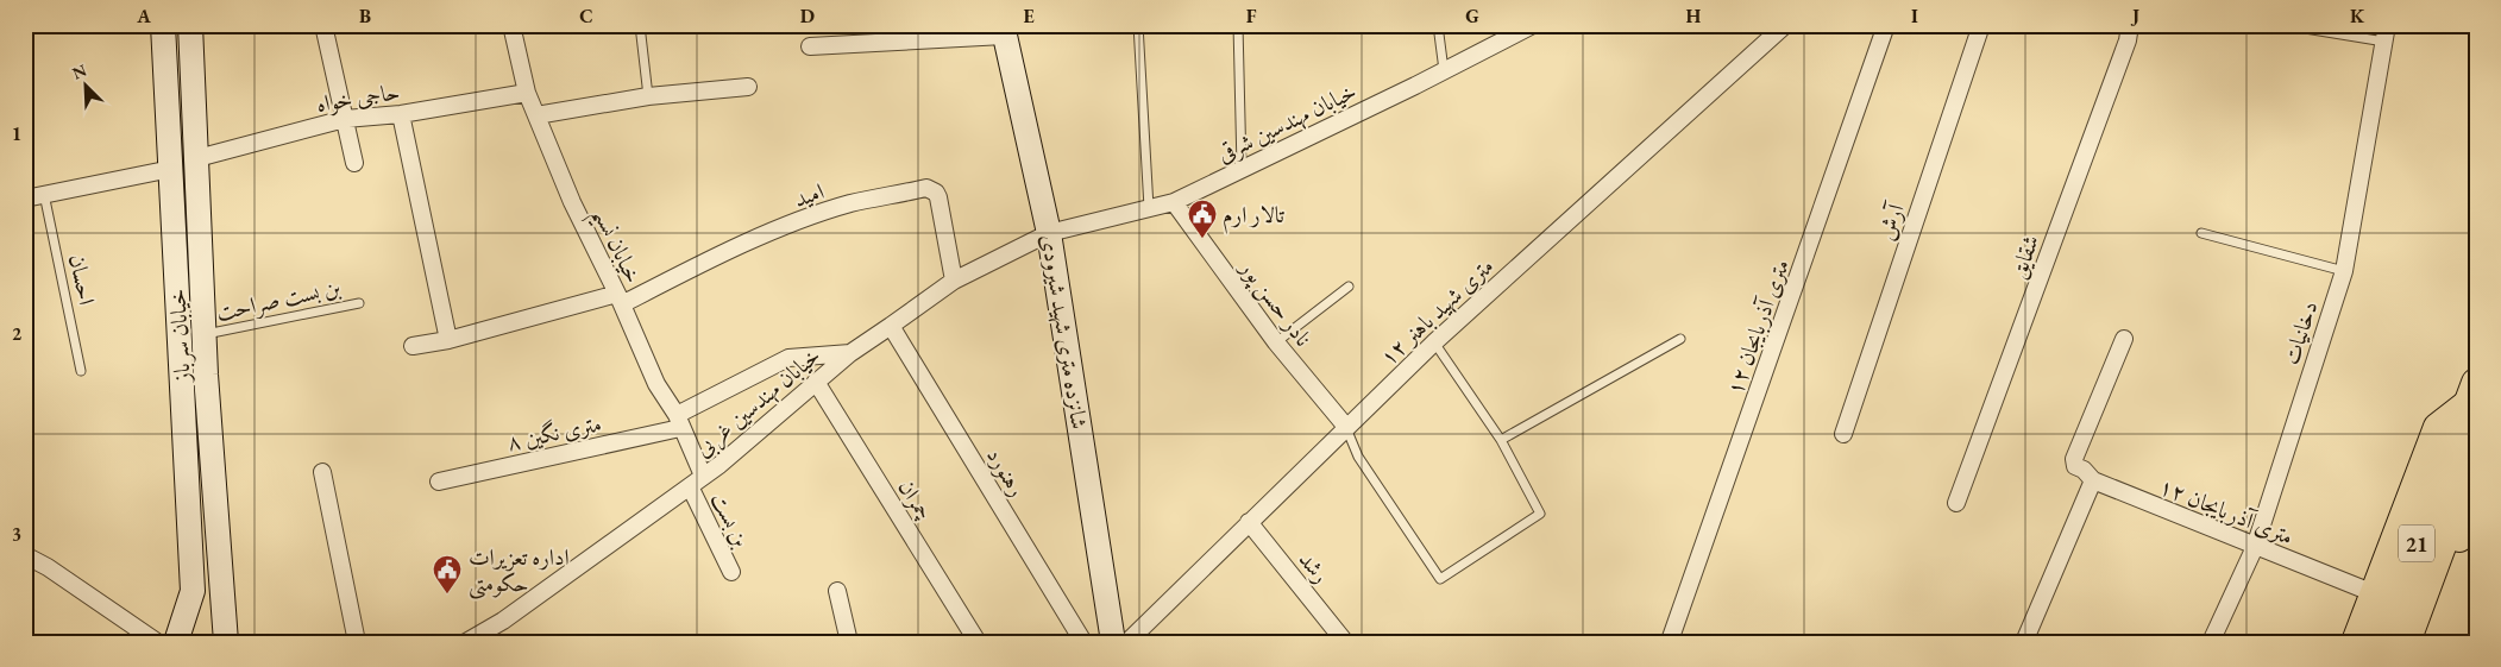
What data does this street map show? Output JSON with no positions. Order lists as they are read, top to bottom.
{
  "streets": {
    "highway": ["21"],
    "main road": ["شانزده متری شهید شیرودی", "خیابان سرباز"],
    "street": [
      "حاجی خواه",
      "خیابان مهندسین شرقی",
      "امید",
      "آرش",
      "خیابان نسیم",
      "شقایق",
      "نادر حسن پور",
      "۱۲ متری شهید باهنر",
      "۱۲ متری آذربایجان",
      "دخانیات",
      "خیابان مهندسین غربی",
      "۸ متری نگین",
      "رهنورد",
      "چمران",
      "بن بست",
      "رشد"
    ],
    "lane": ["احسان", "بن بست صراحت"]
  },
  "crossings": [
    ["حاجی خواه", "خیابان نسیم"],
    ["حاجی خواه", "خیابان سرباز"],
    ["خیابان مهندسین شرقی", "نادر حسن پور"],
    ["خیابان مهندسین شرقی", "شانزده متری شهید شیرودی"],
    ["خیابان مهندسین شرقی", "خیابان مهندسین غربی"],
    ["امید", "خیابان نسیم"],
    ["امید", "خیابان مهندسین غربی"],
    ["خیابان نسیم", "خیابان مهندسین غربی"],
    ["خیابان نسیم", "۸ متری نگین"],
    ["بن بست صراحت", "خیابان سرباز"],
    ["نادر حسن پور", "۱۲ متری شهید باهنر"],
    ["۱۲ متری شهید باهنر", "رشد"],
    ["۱۲ متری آذربایجان", "دخانیات"],
    ["شانزده متری شهید شیرودی", "خیابان مهندسین غربی"],
    ["خیابان مهندسین غربی", "۸ متری نگین"],
    ["خیابان مهندسین غربی", "رهنورد"],
    ["خیابان مهندسین غربی", "چمران"],
    ["خیابان مهندسین غربی", "بن بست"]
  ],
  "places": {
    "public building": ["تالار ارم", "اداره تعزیرات حکومتی"]
  },
  "north": "top left",
  "grid": {
    "columns": [
      "A",
      "B",
      "C",
      "D",
      "E",
      "F",
      "G",
      "H",
      "I",
      "J",
      "K"
    ],
    "rows": ["1", "2", "3"]
  }
}
